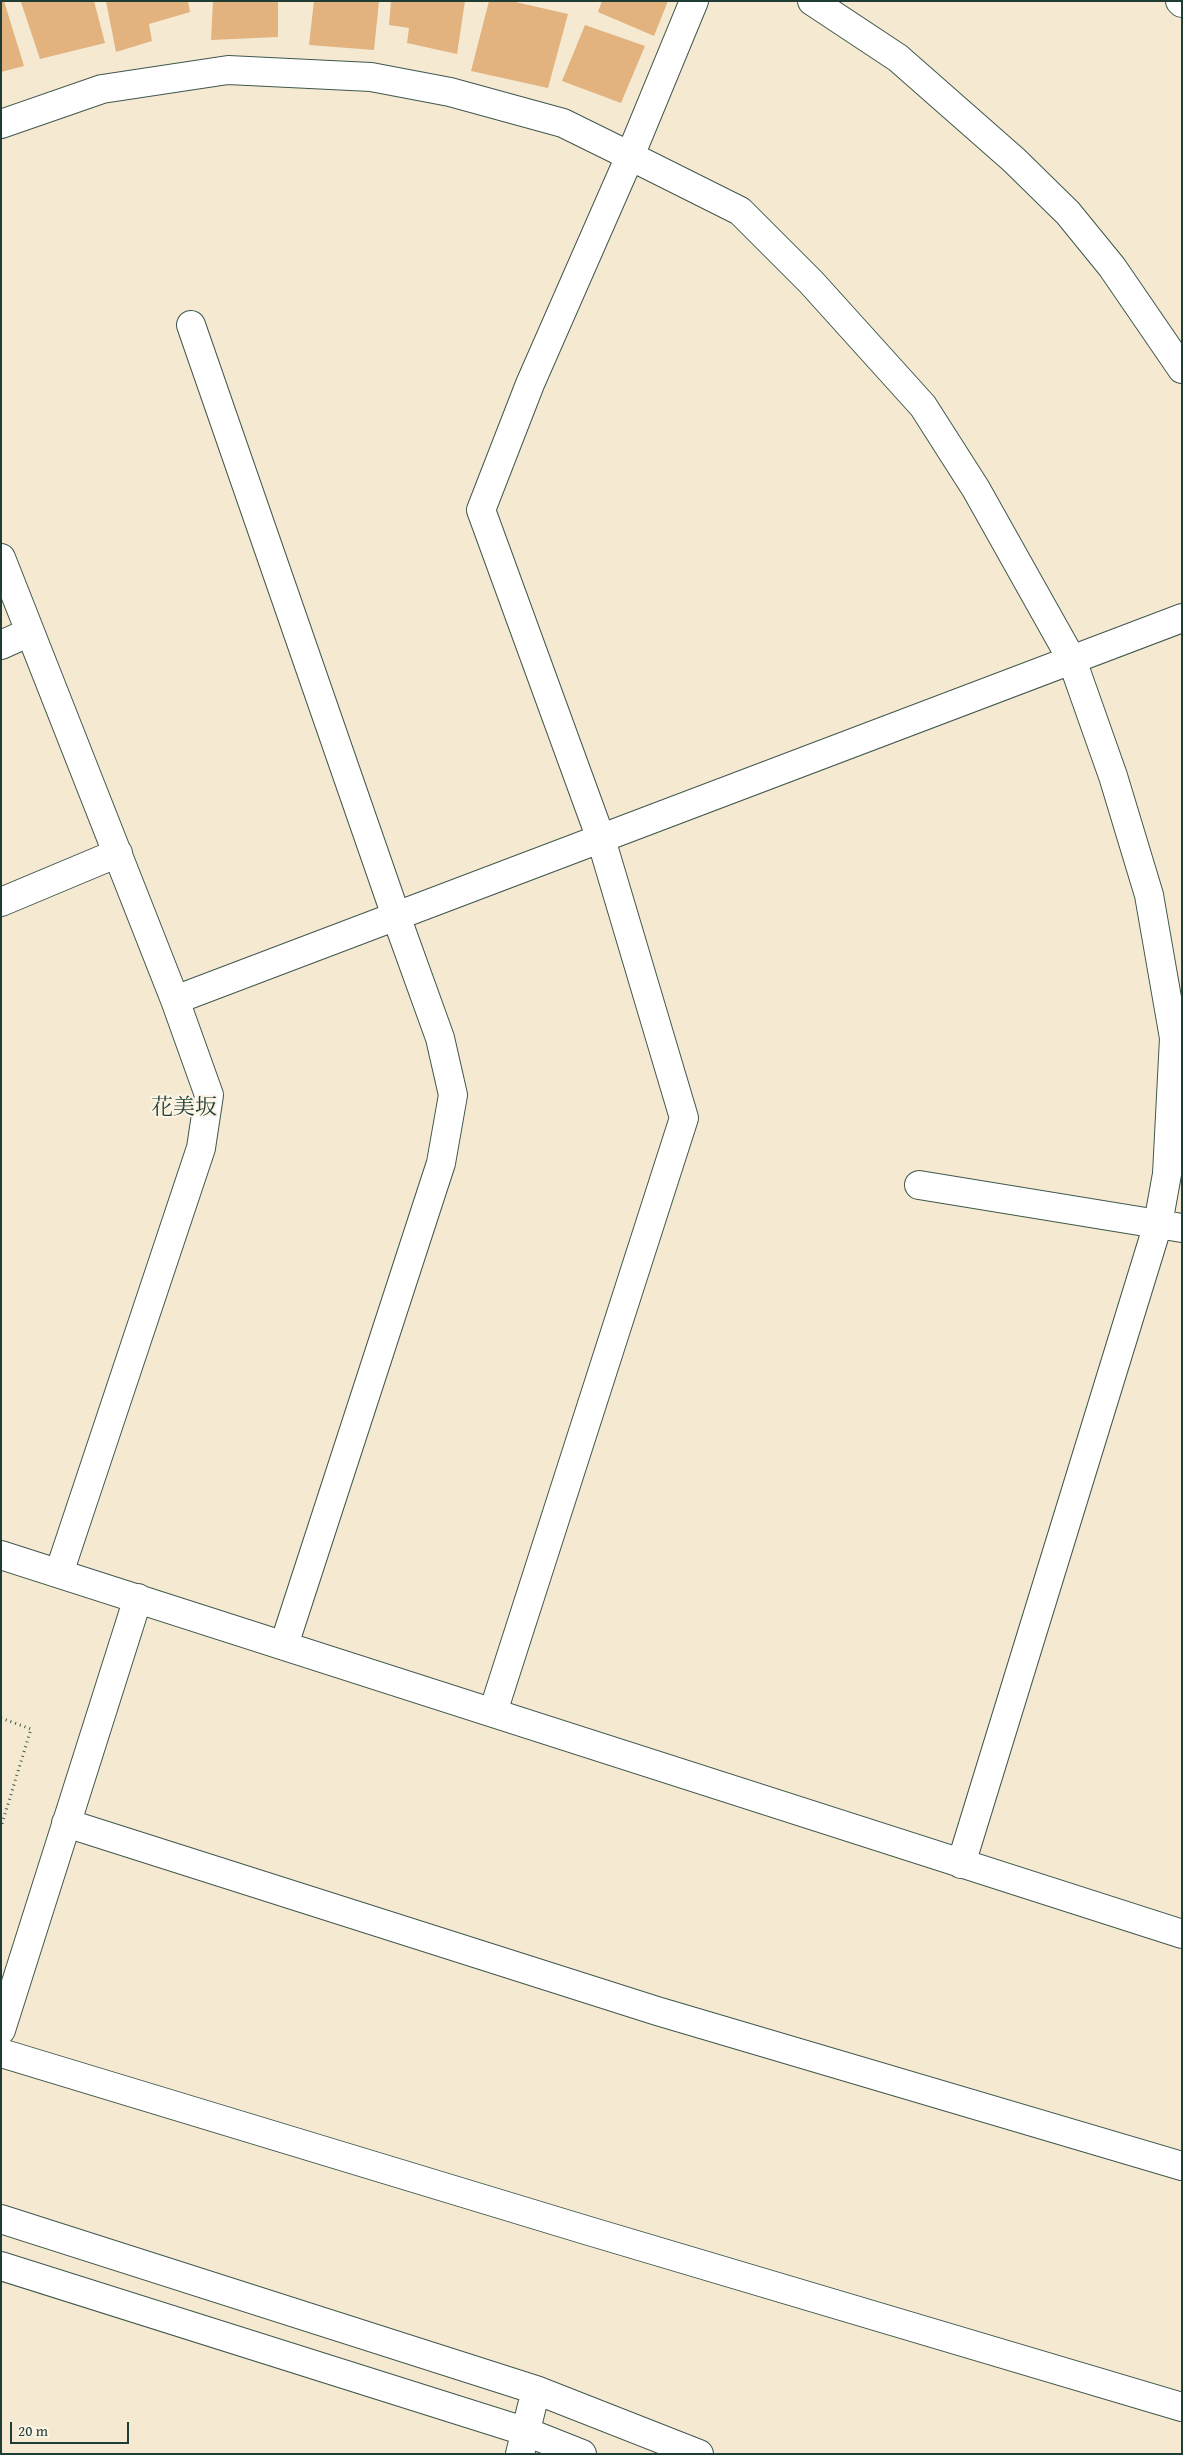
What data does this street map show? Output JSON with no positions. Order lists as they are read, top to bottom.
{
  "districts": ["花美坂"],
  "scale_bar": "20 m"
}
